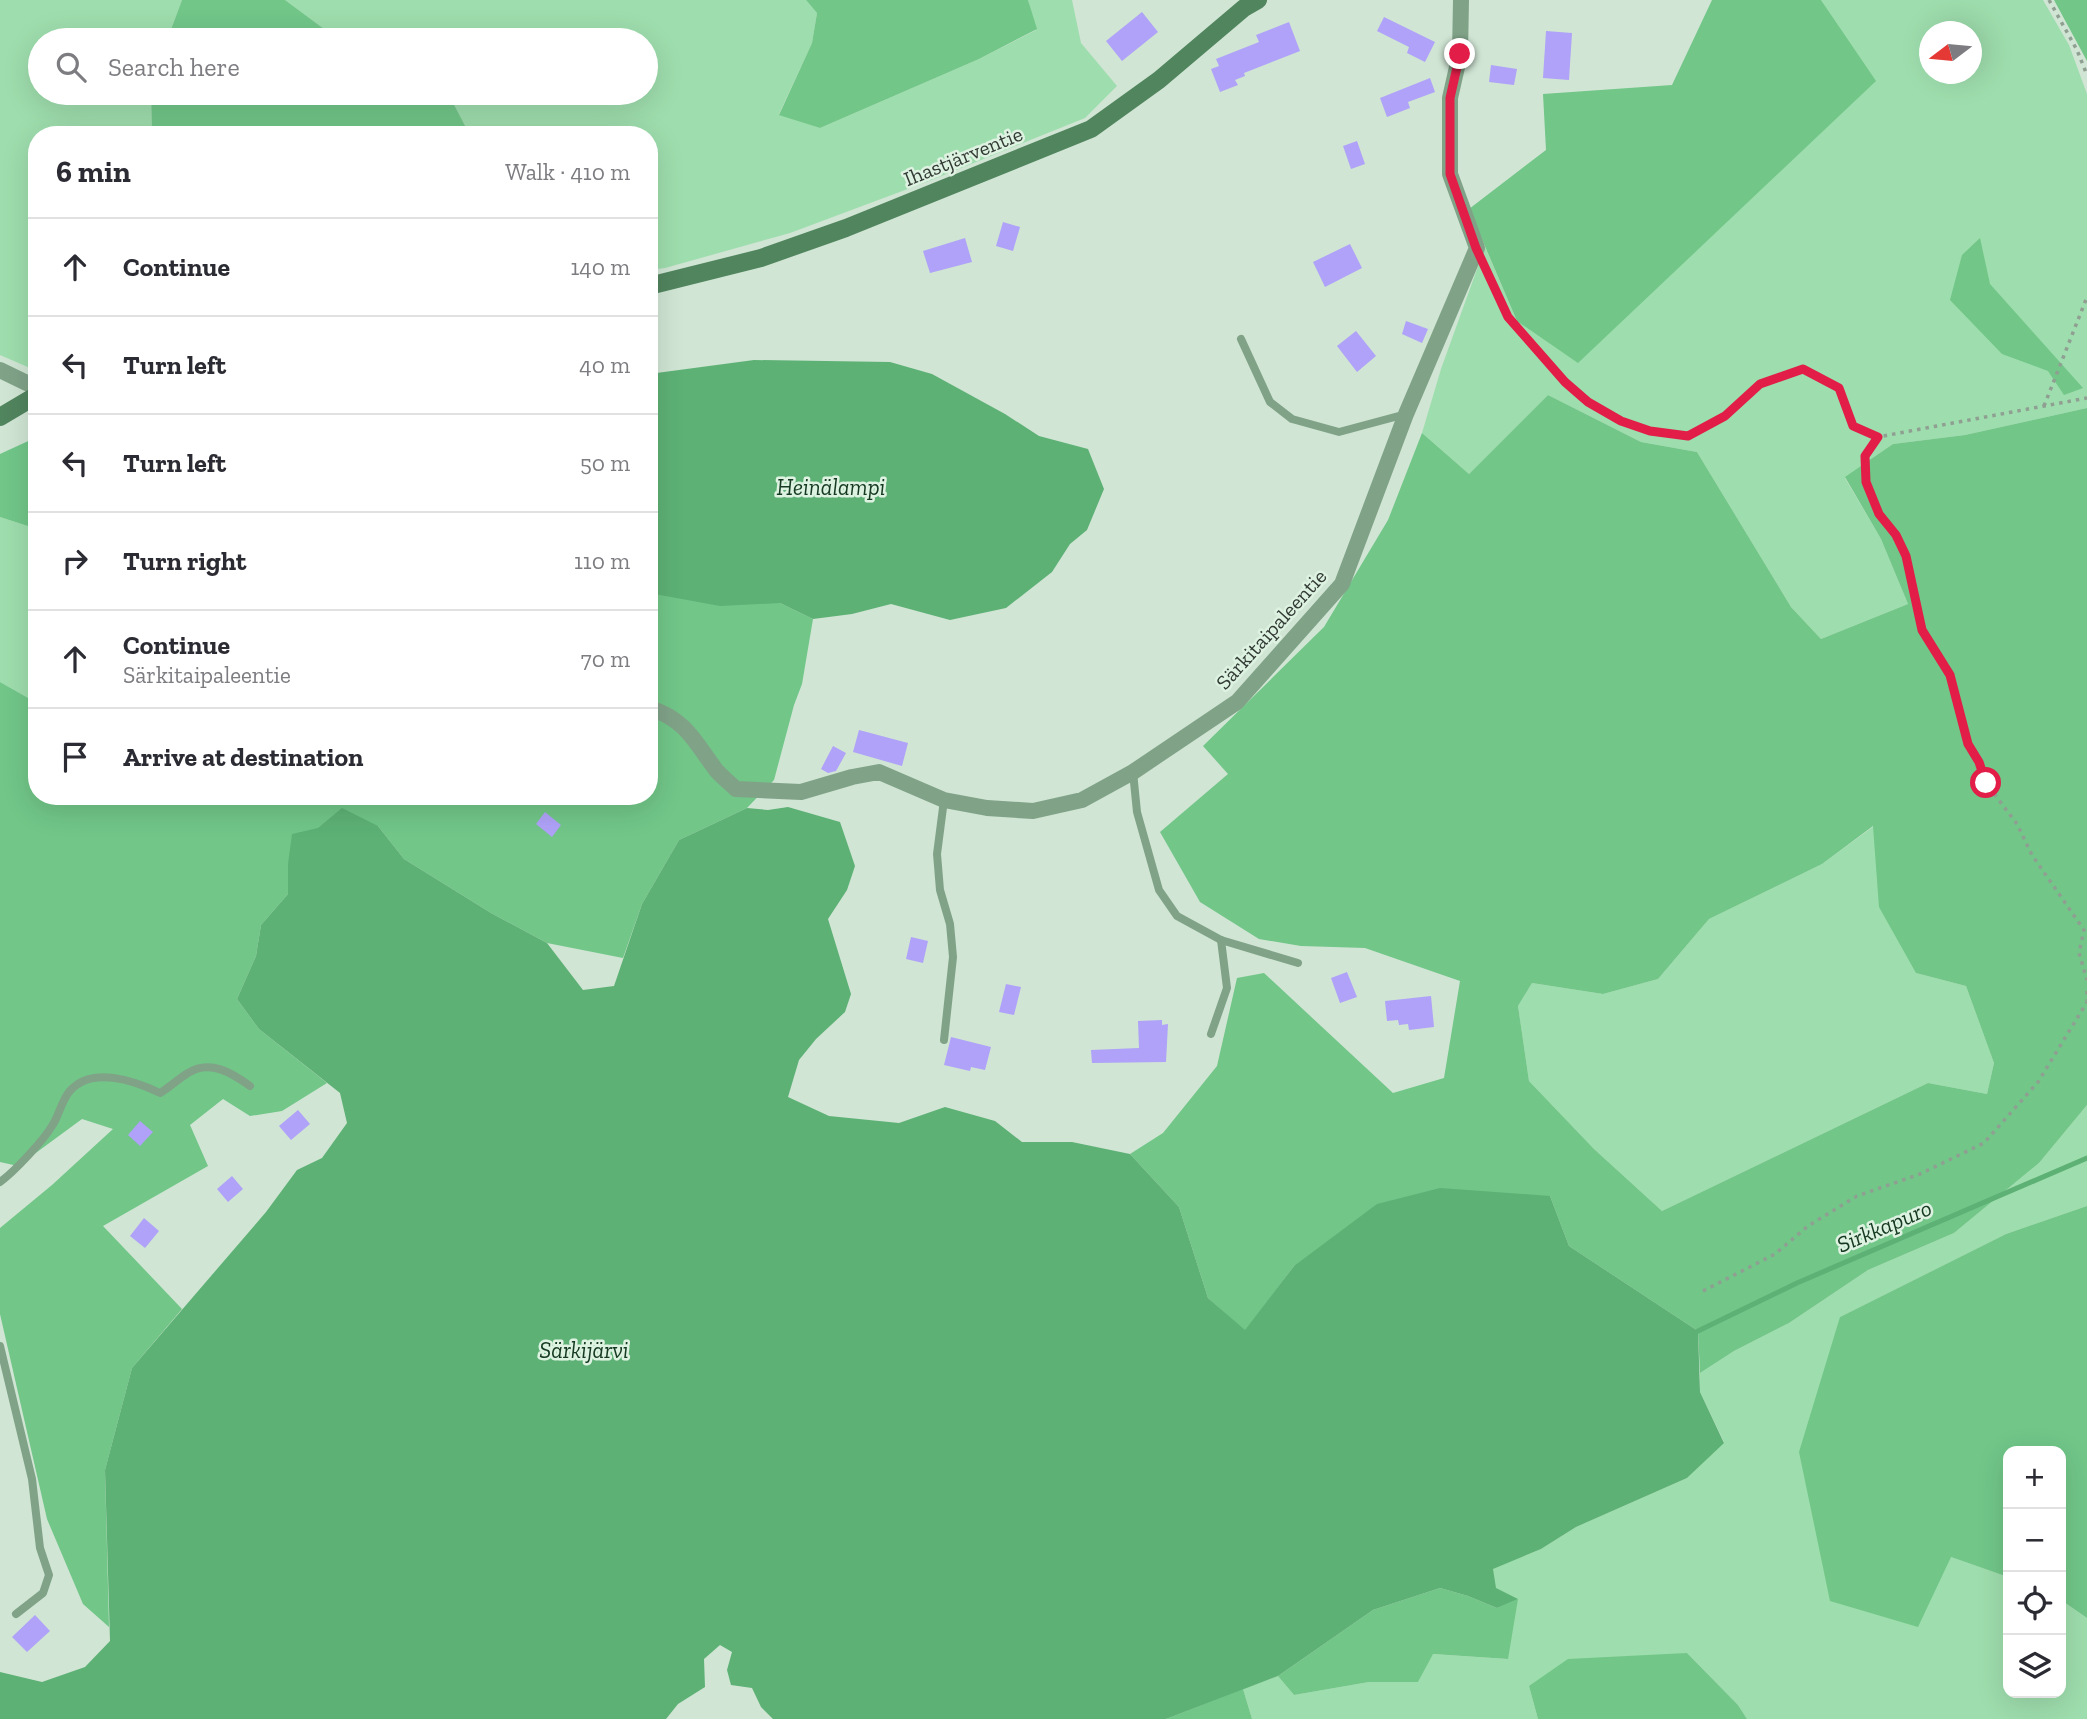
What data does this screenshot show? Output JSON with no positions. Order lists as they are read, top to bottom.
{
  "streets": {
    "street": ["Ihastjärventie", "Särkitaipaleentie"]
  },
  "water": ["Heinälampi", "Sirkkapuro", "Särkijärvi"],
  "north": "left",
  "page": {
    "search": "Search here",
    "heading": ["6 min", "Walk · 410 m"],
    "list": [
      ["Continue", "140 m"],
      ["Turn left", "40 m"],
      ["Turn left", "50 m"],
      ["Turn right", "110 m"],
      ["Continue", "Särkitaipaleentie", "70 m"],
      "Arrive at destination"
    ],
    "map_buttons": ["+", "−"]
  }
}
